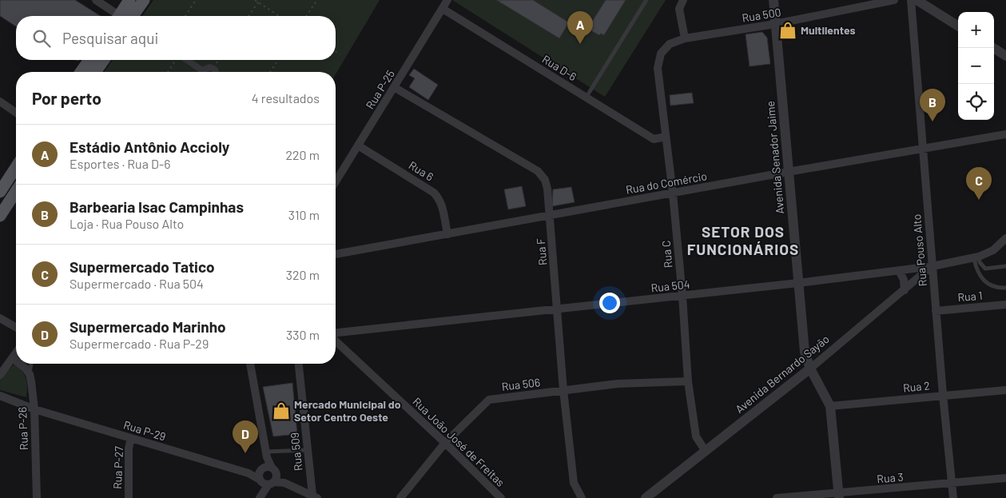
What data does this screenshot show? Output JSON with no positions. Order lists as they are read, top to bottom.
{
  "streets": {
    "street": [
      "Rua 500",
      "Rua D-6",
      "Rua P-25",
      "Avenida Senador Jaime",
      "Rua 6",
      "Rua do Comércio",
      "Rua Pouso Alto",
      "Rua F",
      "Rua C",
      "Rua 504",
      "Rua 1",
      "Avenida Bernardo Sayão",
      "Rua 506",
      "Rua 2",
      "Rua P-26",
      "Rua P-29",
      "Rua João José de Freitas",
      "Rua 509",
      "Rua P-27",
      "Rua 3"
    ]
  },
  "crossings": [
    ["Rua 500", "Avenida Senador Jaime"],
    ["Rua 500", "Rua C"],
    ["Rua D-6", "Rua P-25"],
    ["Rua D-6", "Rua C"],
    ["Rua P-25", "Rua 6"],
    ["Rua P-25", "Rua F"],
    ["Avenida Senador Jaime", "Rua do Comércio"],
    ["Avenida Senador Jaime", "Rua 504"],
    ["Avenida Senador Jaime", "Avenida Bernardo Sayão"],
    ["Avenida Senador Jaime", "Rua 2"],
    ["Avenida Senador Jaime", "Rua 3"],
    ["Rua 6", "Rua do Comércio"],
    ["Rua do Comércio", "Rua Pouso Alto"],
    ["Rua do Comércio", "Rua F"],
    ["Rua do Comércio", "Rua C"],
    ["Rua Pouso Alto", "Rua 504"],
    ["Rua Pouso Alto", "Rua 1"],
    ["Rua Pouso Alto", "Avenida Bernardo Sayão"],
    ["Rua Pouso Alto", "Rua 2"],
    ["Rua Pouso Alto", "Rua 3"],
    ["Rua F", "Rua 504"],
    ["Rua F", "Rua 506"],
    ["Rua C", "Rua 504"],
    ["Rua C", "Avenida Bernardo Sayão"],
    ["Rua C", "Rua 506"],
    ["Rua 504", "Avenida Bernardo Sayão"],
    ["Rua 506", "Rua João José de Freitas"],
    ["Rua P-26", "Rua P-29"],
    ["Rua P-29", "Rua P-27"]
  ],
  "districts": ["SETOR DOS FUNCIONÁRIOS"],
  "places": {
    "shop": ["Multilentes", "Mercado Municipal do Setor Centro Oeste"]
  },
  "page": {
    "pins": [
      "A",
      "B",
      "C",
      "D"
    ],
    "map_buttons": ["+", "−"],
    "search": "Pesquisar aqui",
    "heading": ["Por perto", "4 resultados"],
    "list": [
      {
        "mark": "A",
        "name": "Estádio Antônio Accioly",
        "note": "Esportes · Rua D-6",
        "value": "220 m"
      },
      {
        "mark": "B",
        "name": "Barbearia Isac Campinhas",
        "note": "Loja · Rua Pouso Alto",
        "value": "310 m"
      },
      {
        "mark": "C",
        "name": "Supermercado Tatico",
        "note": "Supermercado · Rua 504",
        "value": "320 m"
      },
      {
        "mark": "D",
        "name": "Supermercado Marinho",
        "note": "Supermercado · Rua P-29",
        "value": "330 m"
      }
    ]
  }
}
